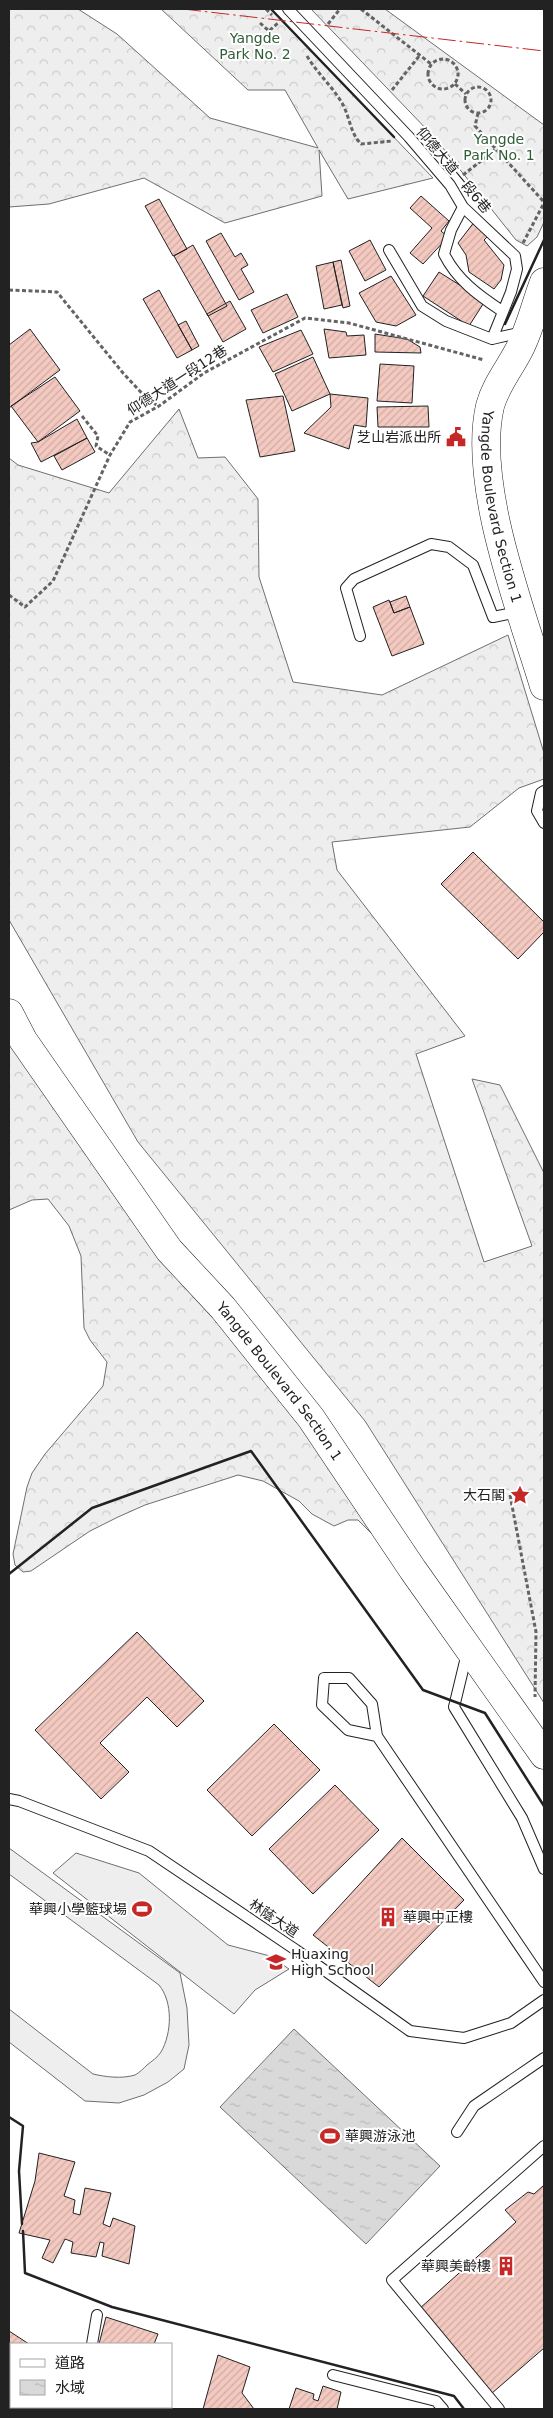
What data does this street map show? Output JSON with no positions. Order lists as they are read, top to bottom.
{
  "streets": {
    "main road": ["Yangde Boulevard Section 1"],
    "lane": ["仰德大道一段6巷", "林蔭大道"],
    "path": ["仰德大道一段12巷"]
  },
  "parks": ["Yangde Park No. 2", "Yangde Park No. 1"],
  "places": {
    "public building": ["芝山岩派出所"],
    "place": ["大石閣"],
    "sports": ["華興小學籃球場", "華興游泳池"],
    "building": ["華興中正樓", "華興美齡樓"],
    "school or university": ["Huaxing High School"]
  },
  "legend": ["道路", "水域"]
}
